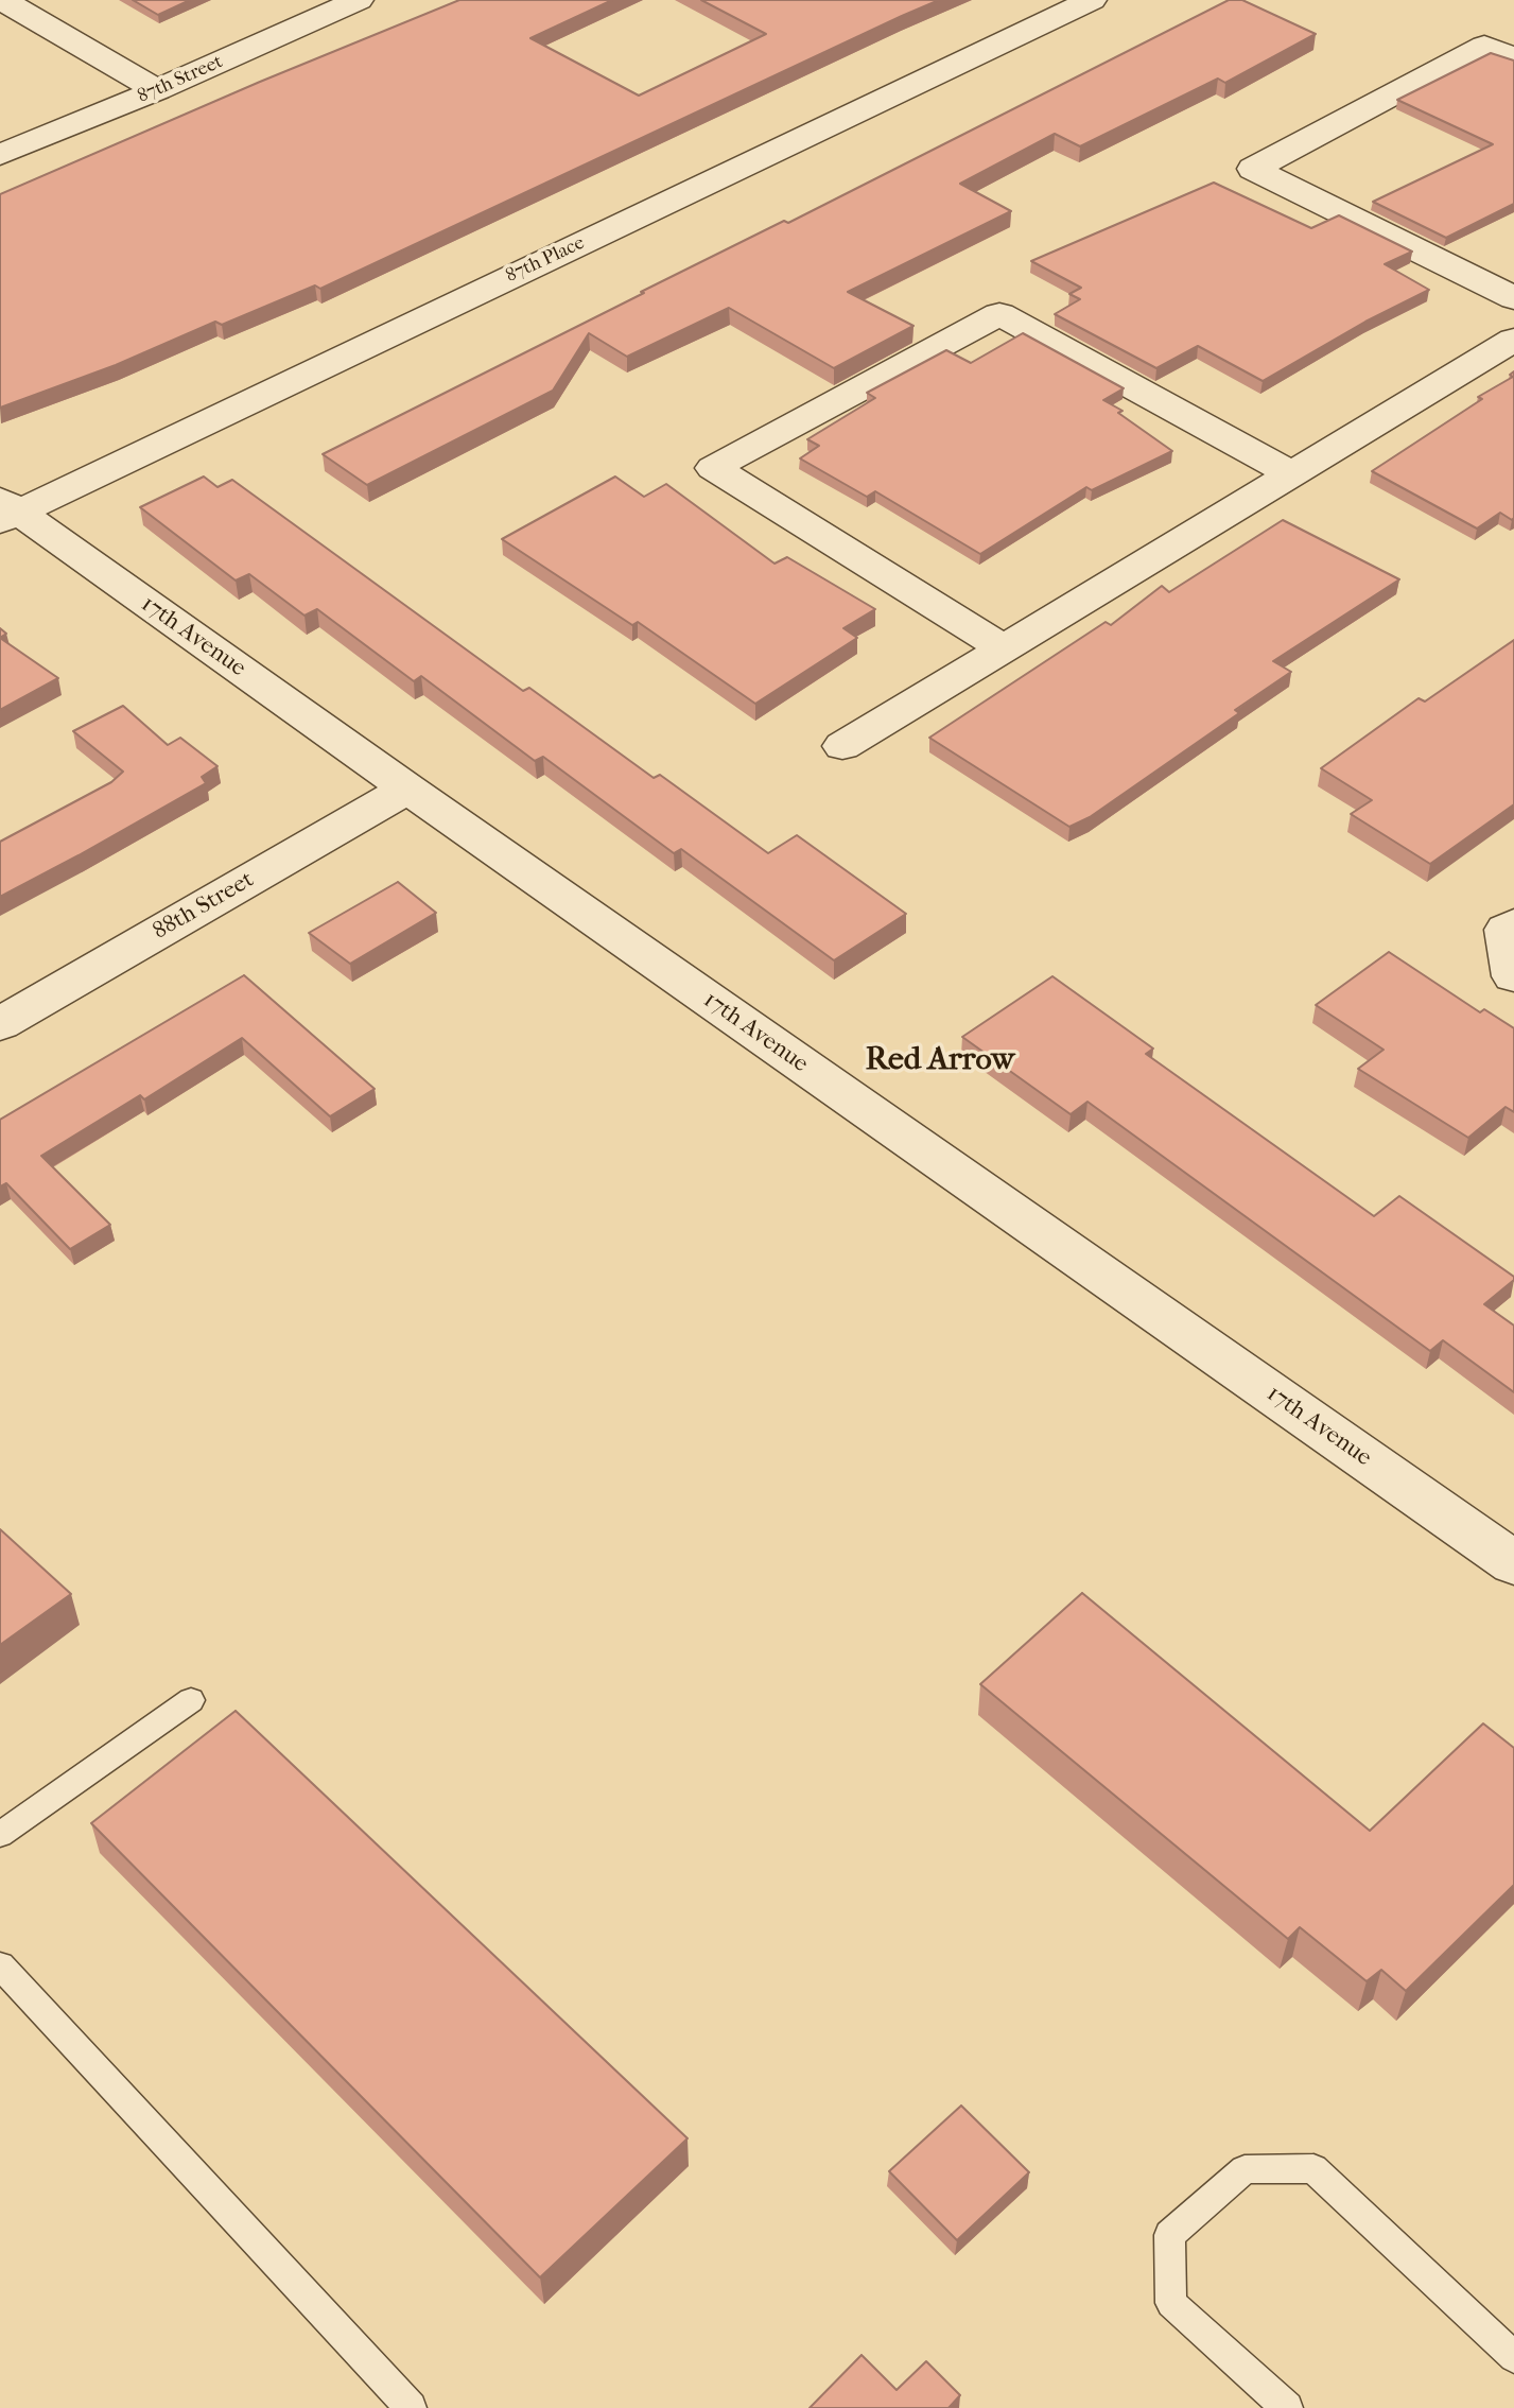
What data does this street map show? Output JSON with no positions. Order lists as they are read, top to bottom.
{
  "streets": {
    "street": [
      "87th Street",
      "87th Place",
      "17th Avenue",
      "88th Street"
    ]
  },
  "crossings": [
    ["87th Place", "17th Avenue"],
    ["17th Avenue", "88th Street"]
  ],
  "districts": ["Red Arrow"]
}
